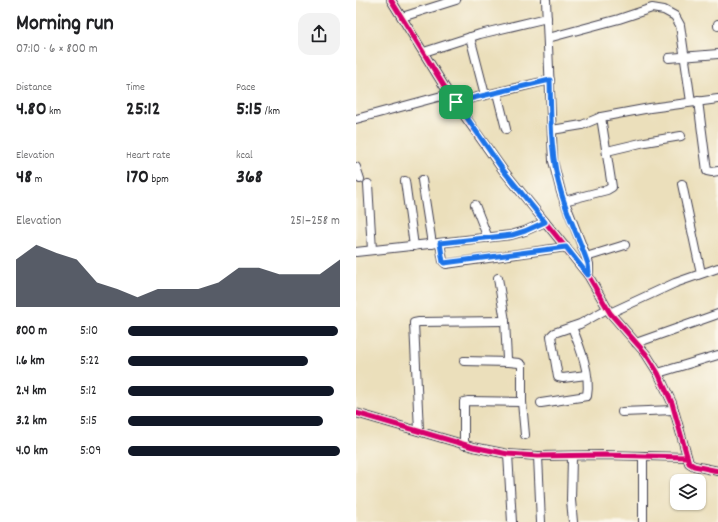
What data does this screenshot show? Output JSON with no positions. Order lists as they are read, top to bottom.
{
  "page": {
    "heading": ["Morning run", "07:10 · 6 × 800 m"],
    "stats": [
      ["Distance", "4.80 km"],
      ["Time", "25:12"],
      ["Pace", "5:15 /km"],
      ["Elevation", "48 m"],
      ["Heart rate", "170 bpm"],
      ["kcal", "368"]
    ],
    "chart": ["Elevation", "251–258 m"],
    "list": [
      {
        "name": "800 m",
        "note": "5:10"
      },
      {
        "name": "1.6 km",
        "note": "5:22"
      },
      {
        "name": "2.4 km",
        "note": "5:12"
      },
      {
        "name": "3.2 km",
        "note": "5:15"
      },
      {
        "name": "4.0 km",
        "note": "5:09"
      }
    ]
  }
}
